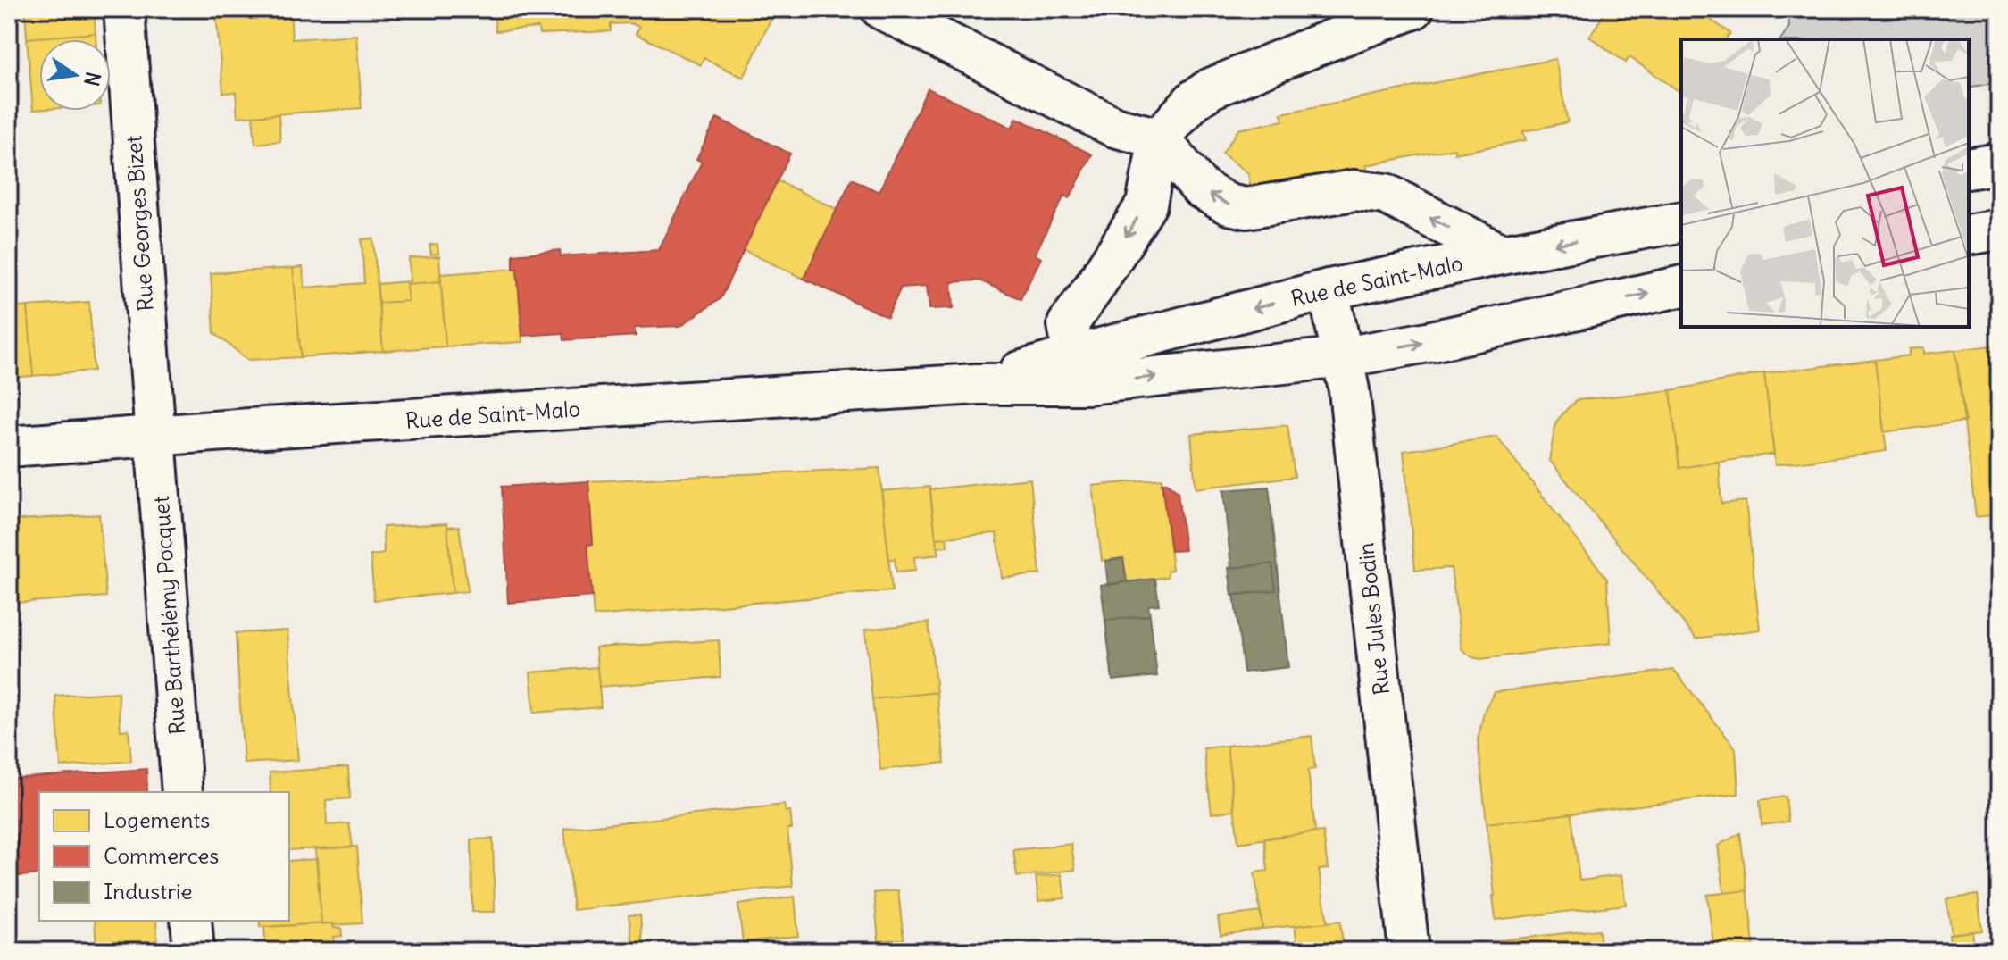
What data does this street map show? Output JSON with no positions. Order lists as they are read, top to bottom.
{
  "streets": {
    "street": [
      "Rue Georges Bizet",
      "Rue de Saint-Malo",
      "Rue Barthélémy Pocquet",
      "Rue Jules Bodin"
    ]
  },
  "crossings": [
    ["Rue Georges Bizet", "Rue de Saint-Malo"],
    ["Rue Georges Bizet", "Rue Barthélémy Pocquet"],
    ["Rue de Saint-Malo", "Rue Barthélémy Pocquet"],
    ["Rue de Saint-Malo", "Rue Jules Bodin"]
  ],
  "legend": ["Logements", "Commerces", "Industrie"],
  "north": "right"
}
